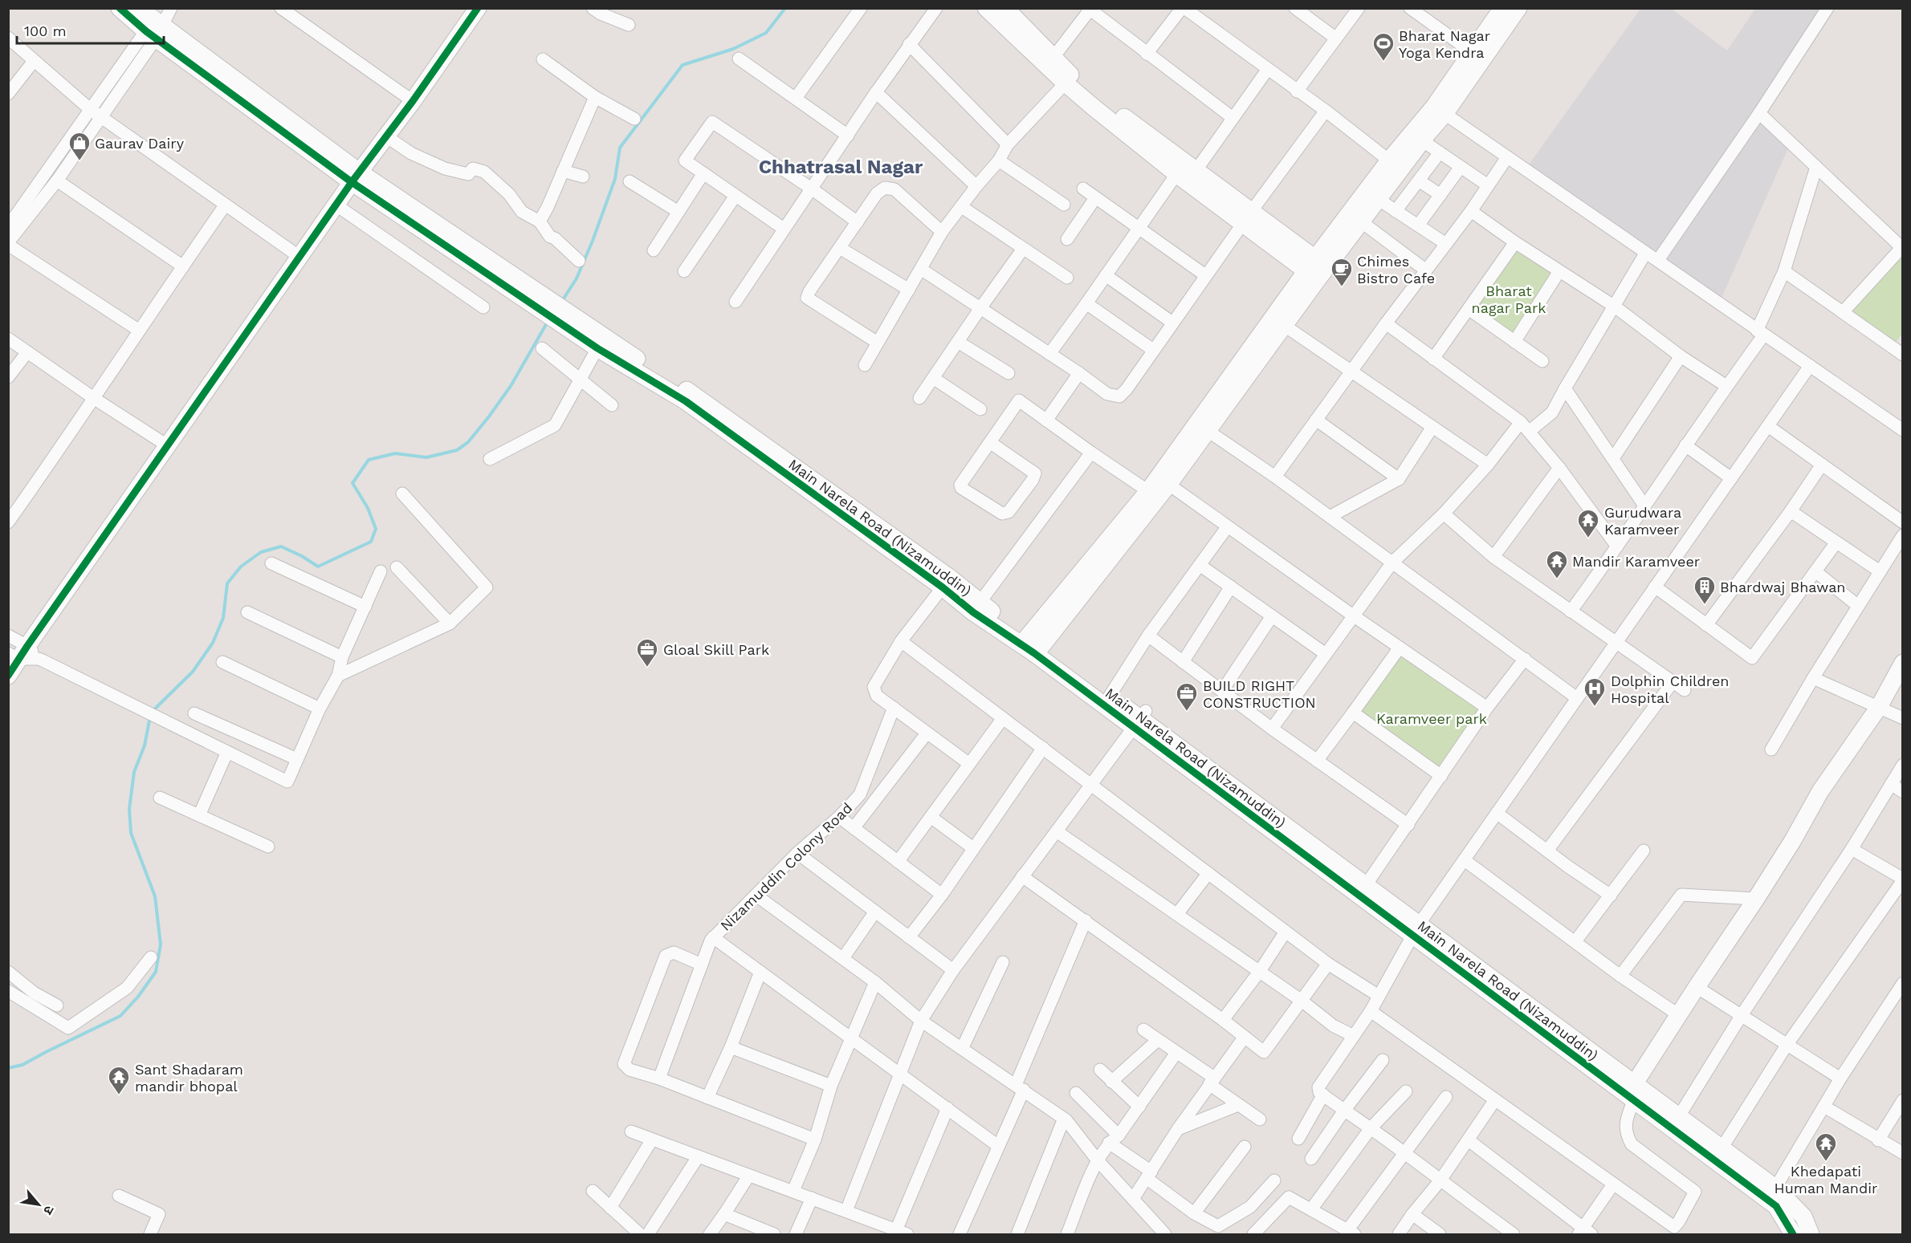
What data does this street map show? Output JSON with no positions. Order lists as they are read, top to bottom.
{
  "streets": {
    "street": ["Main Narela Road (Nizamuddin)", "Nizamuddin Colony Road"]
  },
  "districts": ["Chhatrasal Nagar"],
  "parks": ["Bharat nagar Park", "Karamveer park"],
  "places": {
    "sports": ["Bharat Nagar Yoga Kendra"],
    "shop": ["Gaurav Dairy"],
    "cafe": ["Chimes Bistro Cafe"],
    "temple": [
      "Gurudwara Karamveer",
      "Mandir Karamveer",
      "Sant Shadaram mandir bhopal",
      "Khedapati Human Mandir"
    ],
    "building": ["Bhardwaj Bhawan"],
    "office": ["Gloal Skill Park", "BUILD RIGHT CONSTRUCTION"],
    "hospital": ["Dolphin Children Hospital"]
  },
  "scale_bar": "100 m",
  "north": "bottom right"
}
